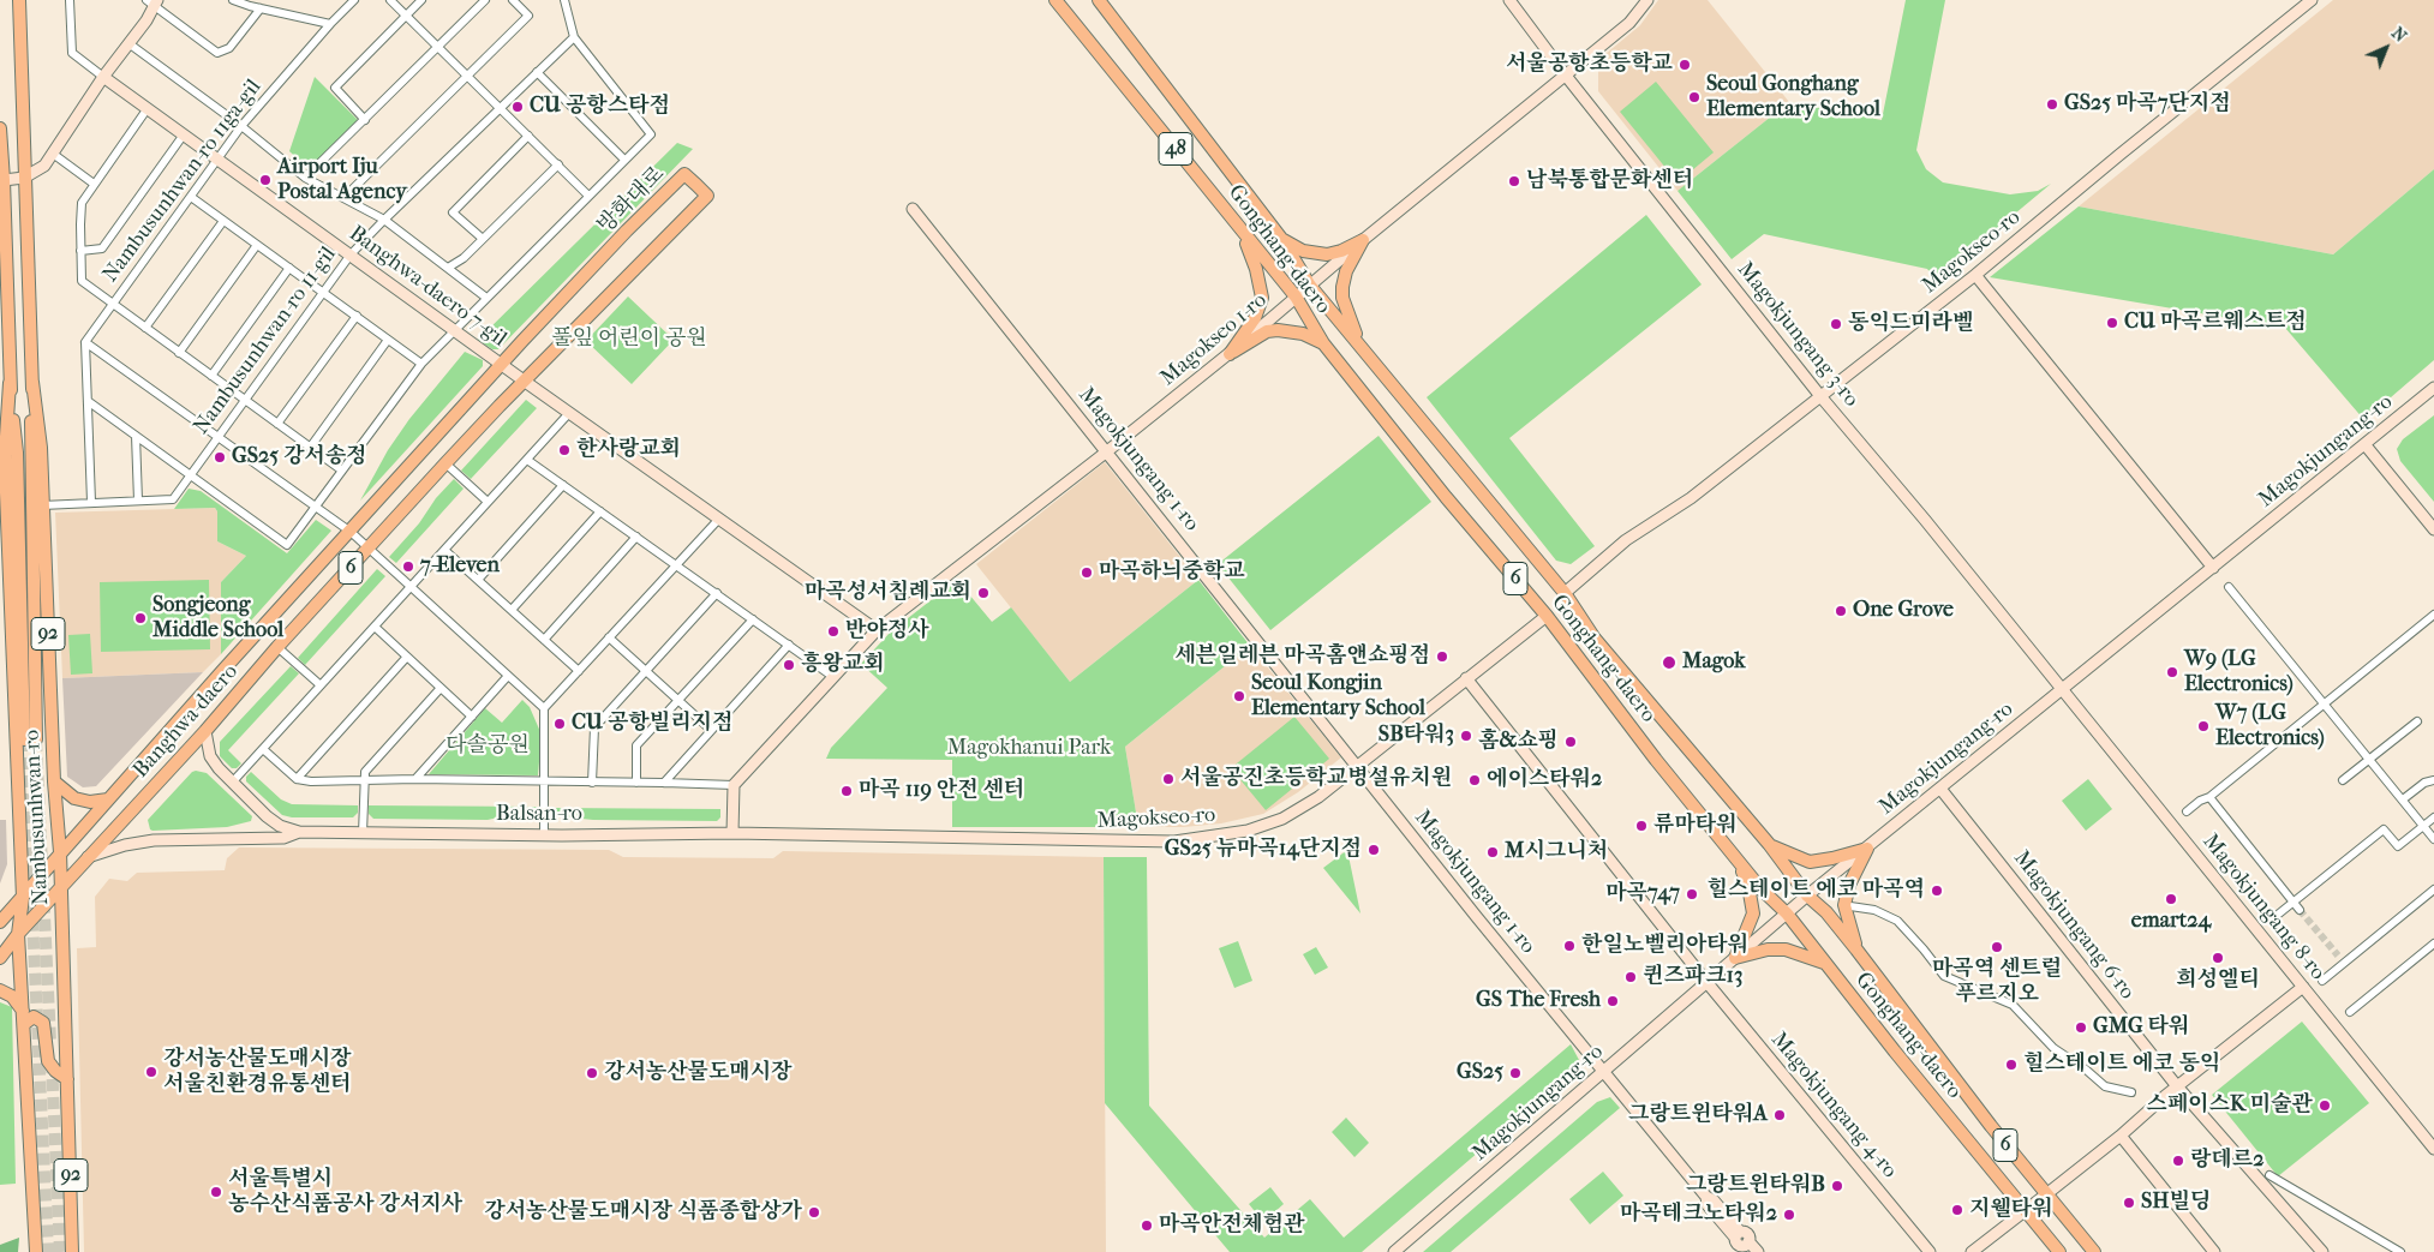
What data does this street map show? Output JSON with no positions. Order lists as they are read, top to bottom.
{
  "streets": {
    "main road": [
      "48",
      "방화대로",
      "Gonghang-daero",
      "6",
      "92",
      "Banghwa-daero",
      "Nambusunhwan-ro"
    ],
    "street": [
      "Nambusunhwan-ro 11ga-gil",
      "Magokseo-ro",
      "Banghwa-daero 7-gil",
      "Magokjungang 3-ro",
      "Magokseo 1-ro",
      "Nambusunhwan-ro 11-gil",
      "Magokjungang-ro",
      "Magokjungang 1-ro",
      "Balsan-ro",
      "Magokjungang 8-ro",
      "Magokjungang 6-ro",
      "Magokjungang 4-ro"
    ]
  },
  "crossings": [
    ["Nambusunhwan-ro 11ga-gil", "Banghwa-daero 7-gil"],
    ["방화대로", "Banghwa-daero 7-gil"],
    ["방화대로", "Banghwa-daero"],
    ["Gonghang-daero", "Magokseo-ro"],
    ["Gonghang-daero", "Magokseo 1-ro"],
    ["Gonghang-daero", "Magokjungang-ro"],
    ["Magokseo-ro", "Magokjungang 3-ro"],
    ["Magokseo-ro", "Magokjungang 1-ro"],
    ["Magokseo-ro", "Balsan-ro"],
    ["Banghwa-daero 7-gil", "Magokseo 1-ro"],
    ["Banghwa-daero 7-gil", "Nambusunhwan-ro 11-gil"],
    ["Magokjungang 3-ro", "Magokseo 1-ro"],
    ["Magokjungang 3-ro", "Magokjungang-ro"],
    ["Magokjungang 3-ro", "Magokjungang 8-ro"],
    ["Magokseo 1-ro", "Magokjungang 1-ro"],
    ["Nambusunhwan-ro 11-gil", "Nambusunhwan-ro"],
    ["Magokjungang-ro", "Magokjungang 1-ro"],
    ["Magokjungang-ro", "Magokjungang 8-ro"],
    ["Magokjungang-ro", "Magokjungang 6-ro"],
    ["Magokjungang-ro", "Magokjungang 4-ro"],
    ["Banghwa-daero", "Balsan-ro"],
    ["Banghwa-daero", "Nambusunhwan-ro"]
  ],
  "parks": ["풀잎 어린이 공원", "다솔공원", "Magokhanui Park"],
  "places": [
    "서울공항초등학교",
    "Seoul Gonghang Elementary School",
    "GS25 마곡7단지점",
    "CU 공항스타점",
    "Airport Iju Postal Agency",
    "남북통합문화센터",
    "CU 마곡르웨스트점",
    "동익드미라벨",
    "한사랑교회",
    "GS25 강서송정",
    "7-Eleven",
    "마곡하늬중학교",
    "마곡성서침례교회",
    "One Grove",
    "Songjeong Middle School",
    "반야정사",
    "세븐일레븐 마곡홈앤쇼핑점",
    "Magok",
    "흥왕교회",
    "W9 (LG Electronics)",
    "Seoul Kongjin Elementary School",
    "CU 공항빌리지점",
    "W7 (LG Electronics)",
    "SB타워3",
    "홈&쇼핑",
    "서울공진초등학교병설유치원",
    "에이스타워2",
    "마곡 119 안전 센터",
    "류마타워",
    "GS25 뉴마곡14단지점",
    "M시그니처",
    "힐스테이트 에코 마곡역",
    "마곡747",
    "emart24",
    "한일노벨리아타워",
    "마곡역 센트럴 푸르지오",
    "희성엘티",
    "퀸즈파크13",
    "GS The Fresh",
    "GMG 타워",
    "힐스테이트 에코 동익",
    "강서농산물도매시장 서울친환경유통센터",
    "강서농산물도매시장",
    "GS25",
    "스페이스K 미술관",
    "그랑트윈타워A",
    "랑데르2",
    "그랑트윈타워B",
    "서울특별시 농수산식품공사 강서지사",
    "SH빌딩",
    "지웰타워",
    "강서농산물도매시장 식품종합상가",
    "마곡테크노타워2",
    "마곡안전체험관"
  ],
  "north": "top right"
}
